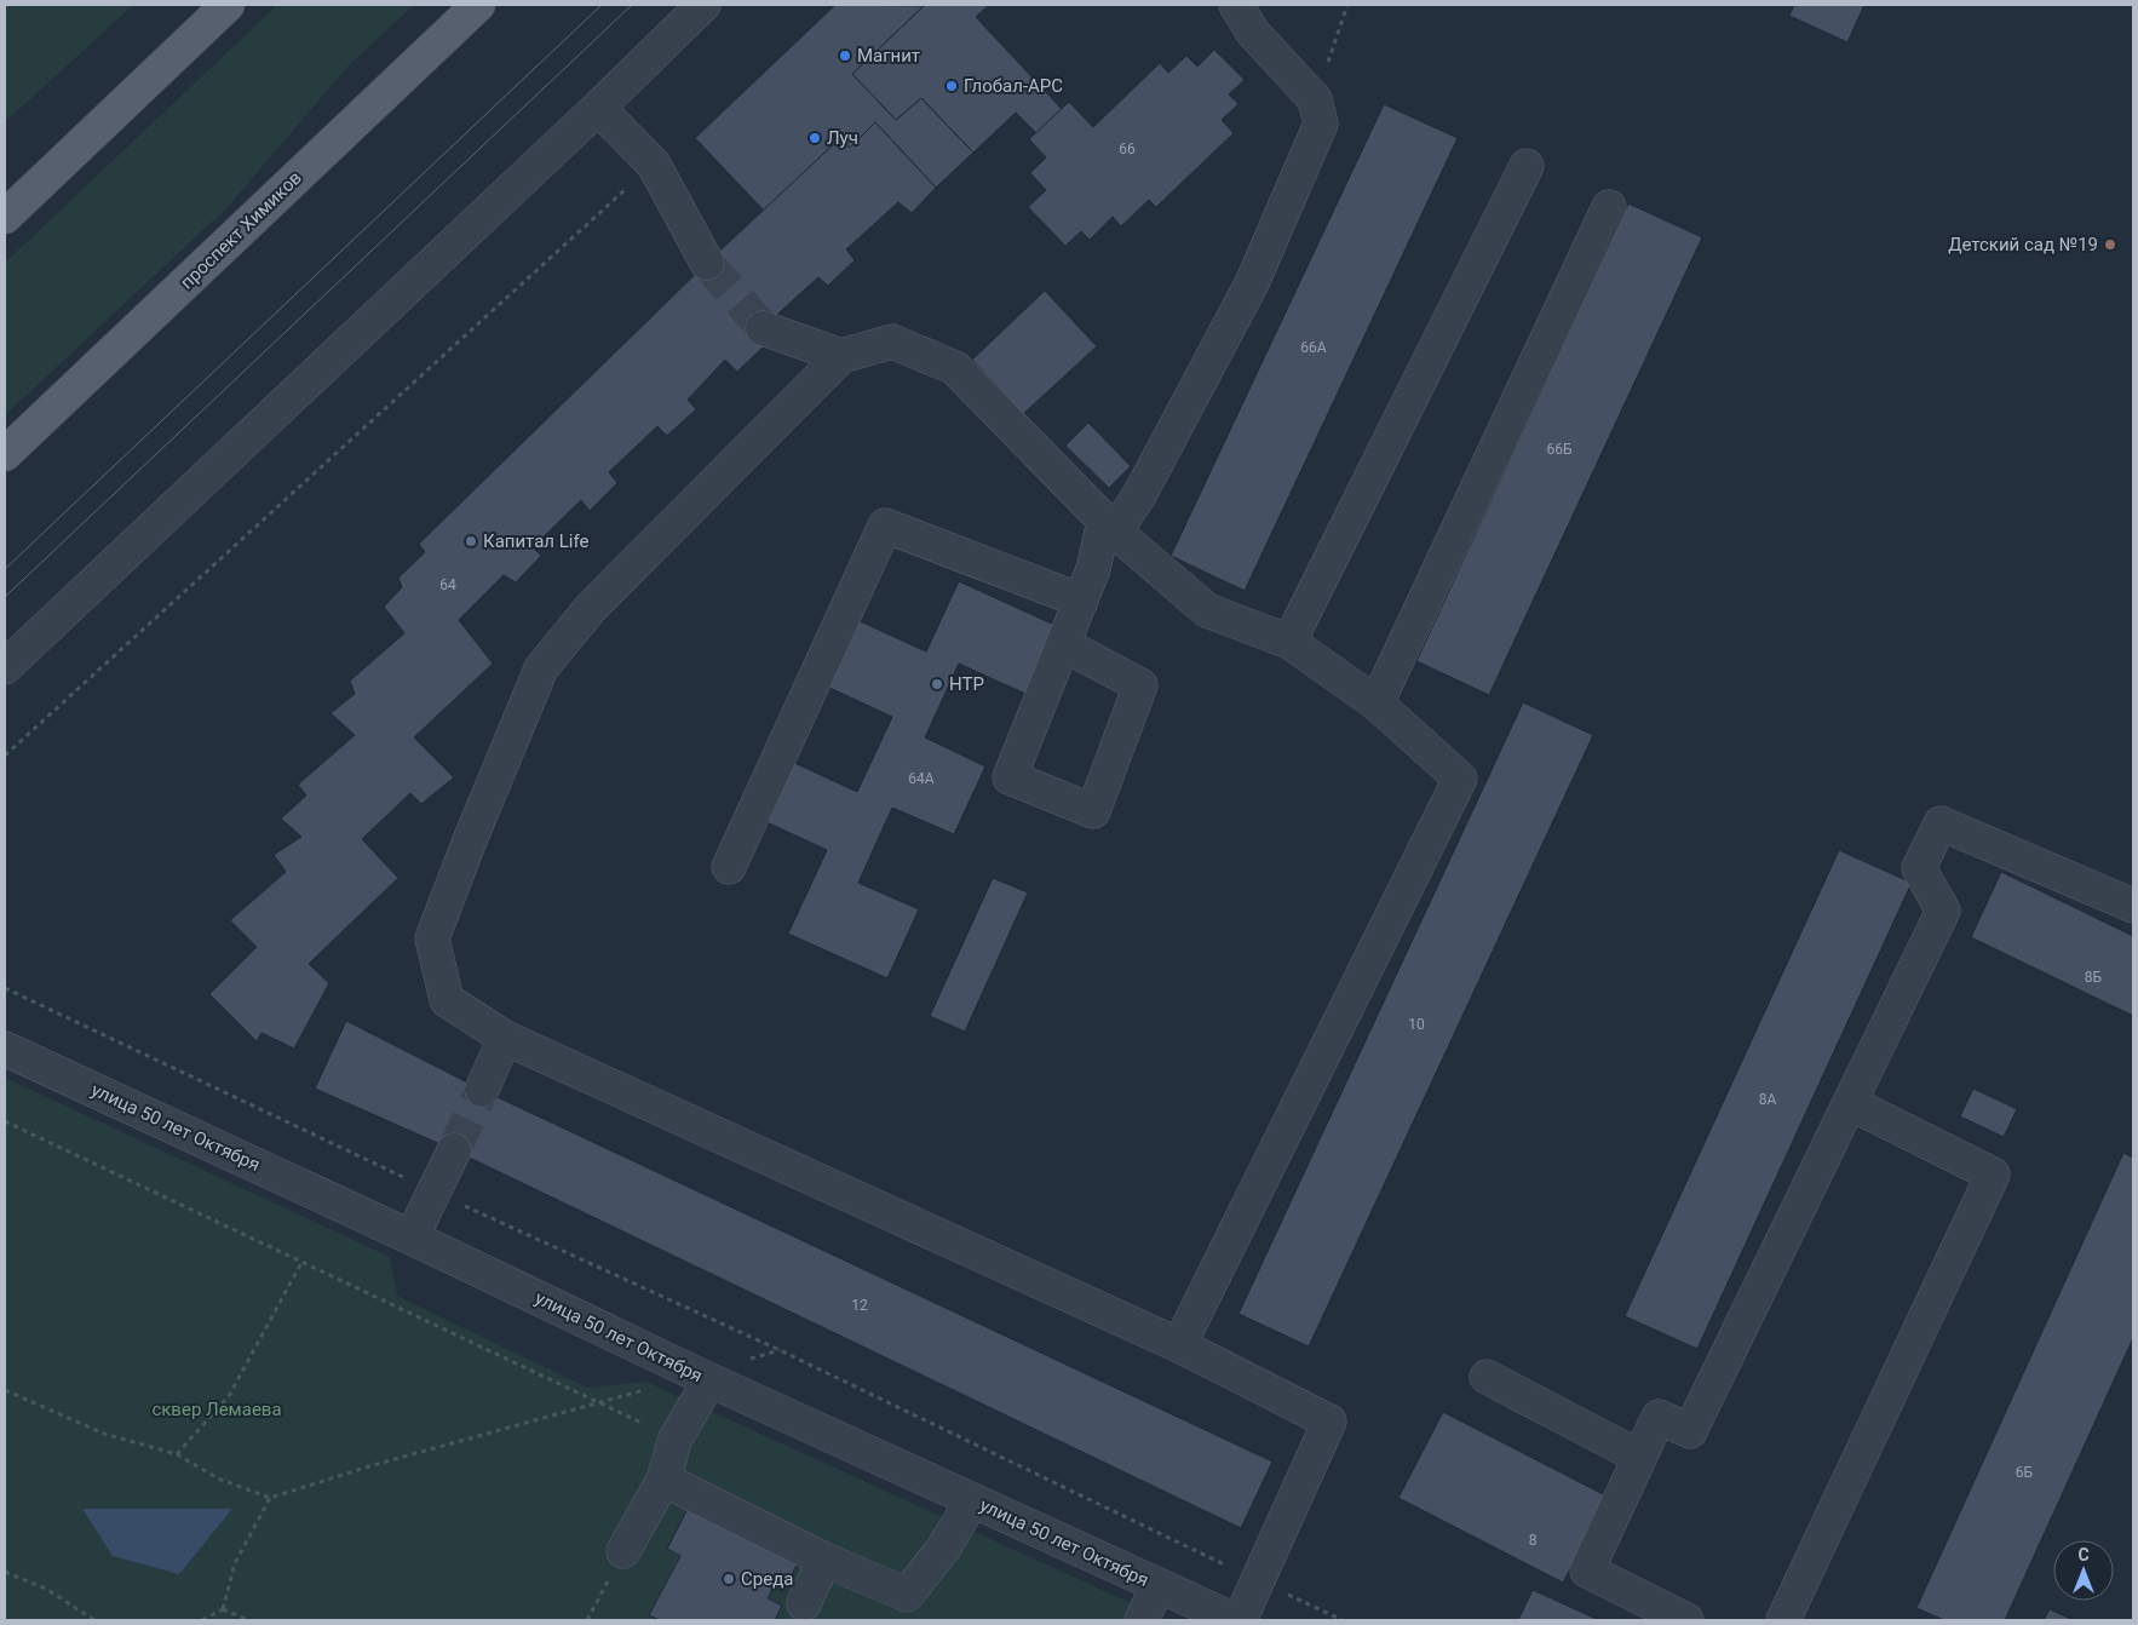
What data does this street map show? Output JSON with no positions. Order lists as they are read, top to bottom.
{
  "streets": {
    "main road": ["проспект Химиков"],
    "street": ["улица 50 лет Октября"]
  },
  "parks": ["сквер Лемаева"],
  "places": [
    "Магнит",
    "Глобал-АРС",
    "Луч",
    "Детский сад №19",
    "Капитал Life",
    "НТР",
    "Среда"
  ],
  "house_numbers": [
    "66",
    "66А",
    "66Б",
    "64",
    "64А",
    "8Б",
    "10",
    "8А",
    "12",
    "6Б",
    "8"
  ],
  "north": "top"
}
